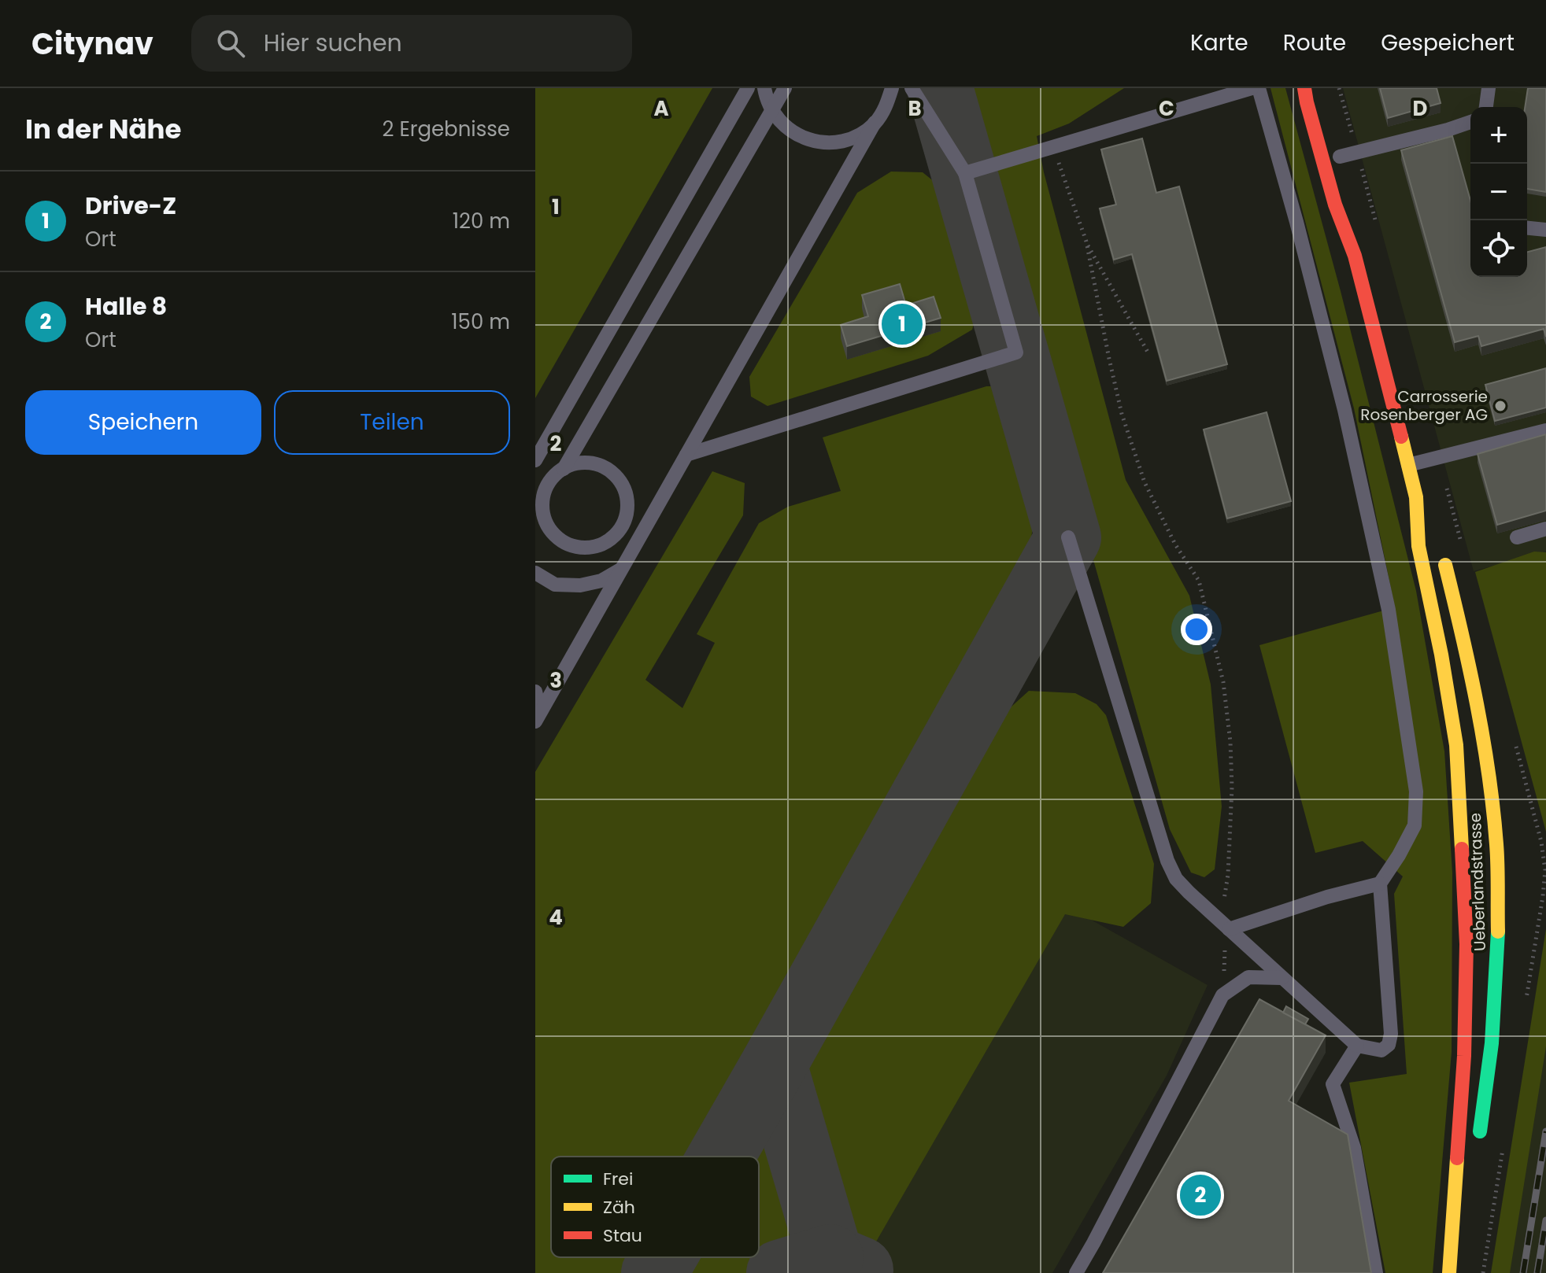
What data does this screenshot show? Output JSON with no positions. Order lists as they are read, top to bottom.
{
  "streets": {
    "main road": ["Ueberlandstrasse"]
  },
  "places": ["Carrosserie Rosenberger AG"],
  "legend": ["Frei", "Zäh", "Stau"],
  "page": {
    "header": "Citynav",
    "search": "Hier suchen",
    "nav": ["Karte", "Route", "Gespeichert"],
    "heading": ["In der Nähe", "2 Ergebnisse"],
    "map_buttons": ["+", "−"],
    "list": [
      {
        "mark": "1",
        "name": "Drive-Z",
        "note": "Ort",
        "value": "120 m"
      },
      {
        "mark": "2",
        "name": "Halle 8",
        "note": "Ort",
        "value": "150 m"
      }
    ],
    "pins": ["1", "2"],
    "buttons": ["Speichern", "Teilen"]
  },
  "grid": {
    "columns": [
      "A",
      "B",
      "C",
      "D"
    ],
    "rows": [
      "1",
      "2",
      "3",
      "4"
    ]
  }
}
